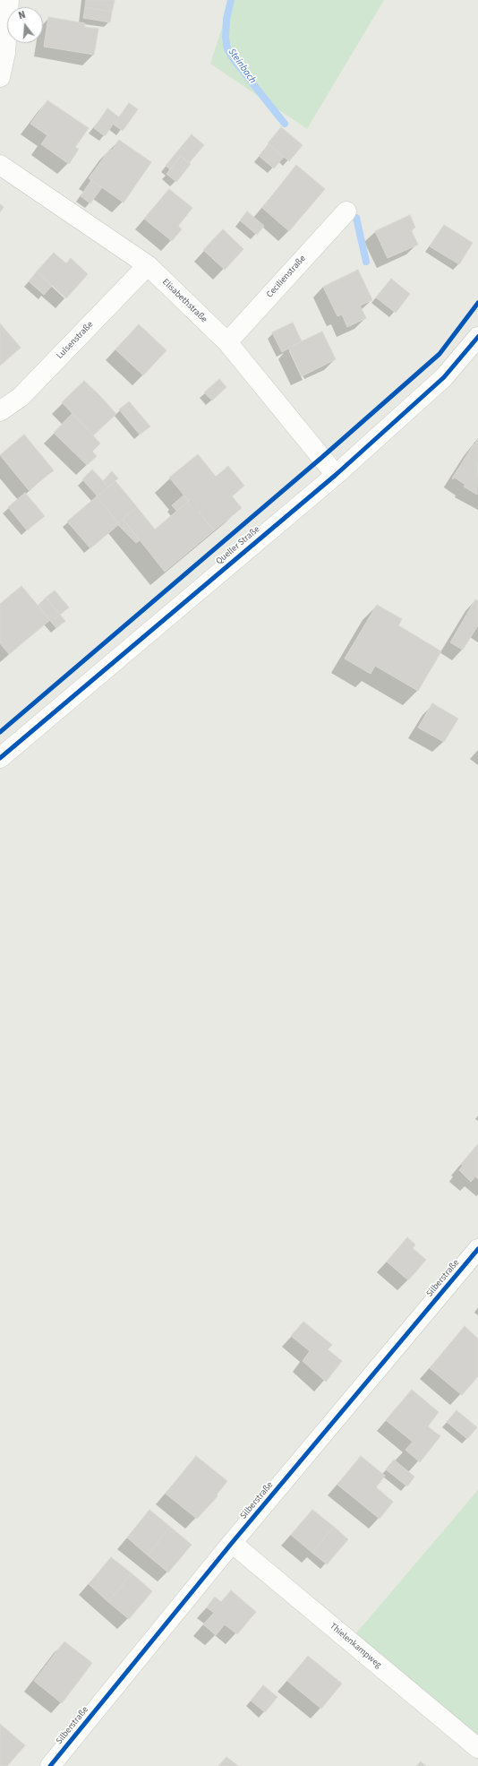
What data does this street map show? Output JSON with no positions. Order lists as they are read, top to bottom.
{
  "streets": {
    "street": [
      "Cecilienstraße",
      "Elisabethstraße",
      "Luisenstraße",
      "Queller Straße",
      "Silberstraße",
      "Thielenkampweg"
    ]
  },
  "crossings": [
    ["Cecilienstraße", "Elisabethstraße"],
    ["Elisabethstraße", "Luisenstraße"],
    ["Elisabethstraße", "Queller Straße"],
    ["Silberstraße", "Thielenkampweg"]
  ],
  "water": ["Steinbach"],
  "north": "top"
}
